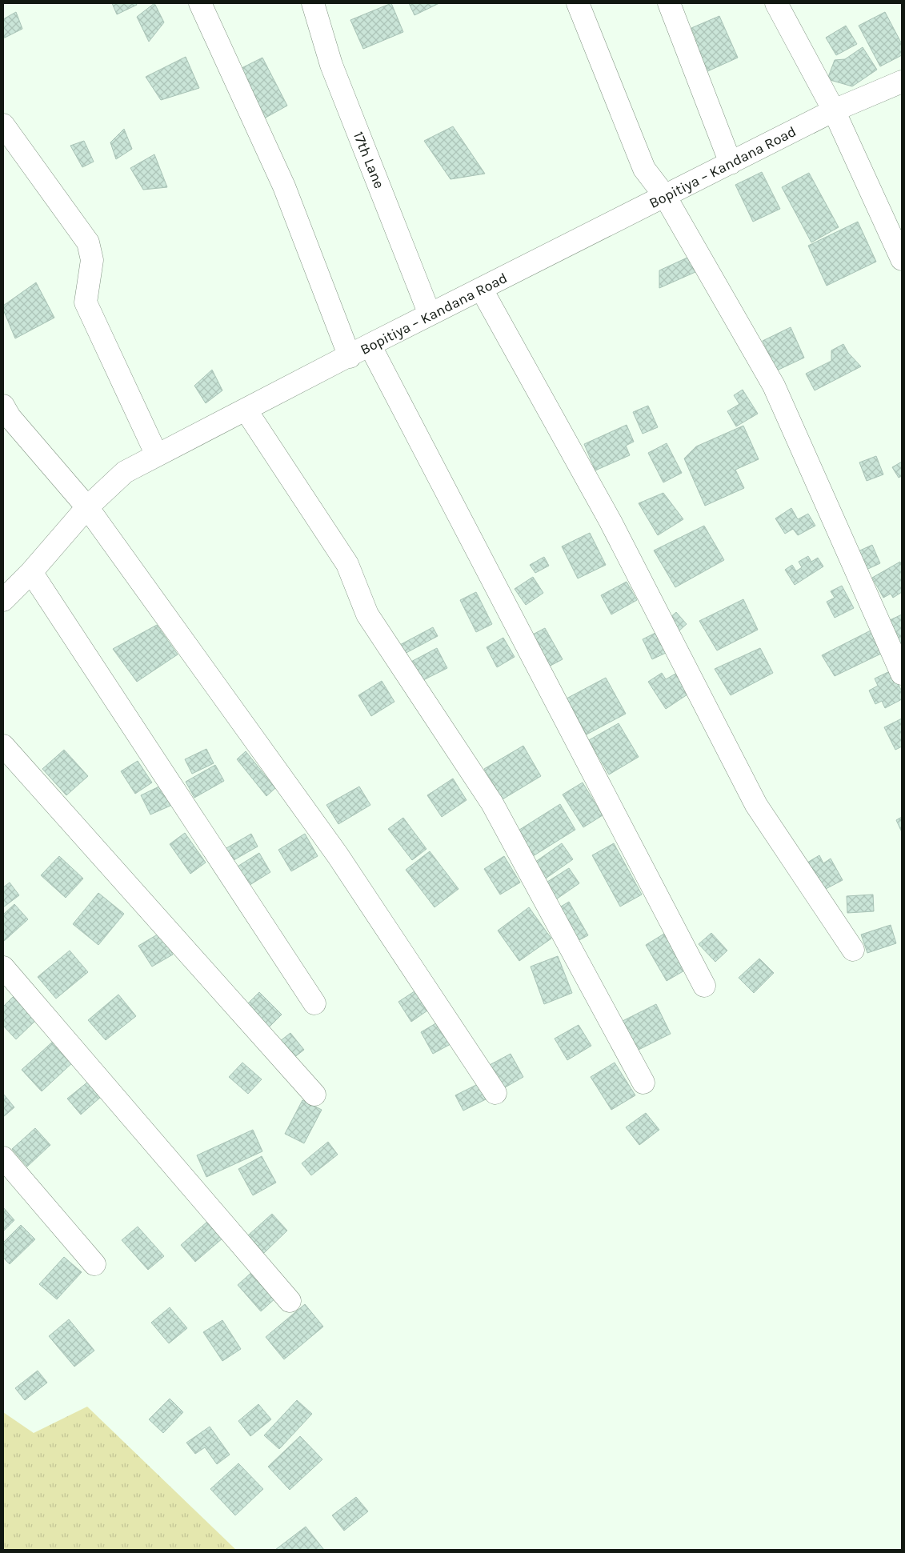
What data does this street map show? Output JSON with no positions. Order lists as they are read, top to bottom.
{
  "streets": {
    "street": ["17th Lane", "Bopitiya – Kandana Road"]
  },
  "crossings": [
    ["17th Lane", "Bopitiya – Kandana Road"]
  ]
}
